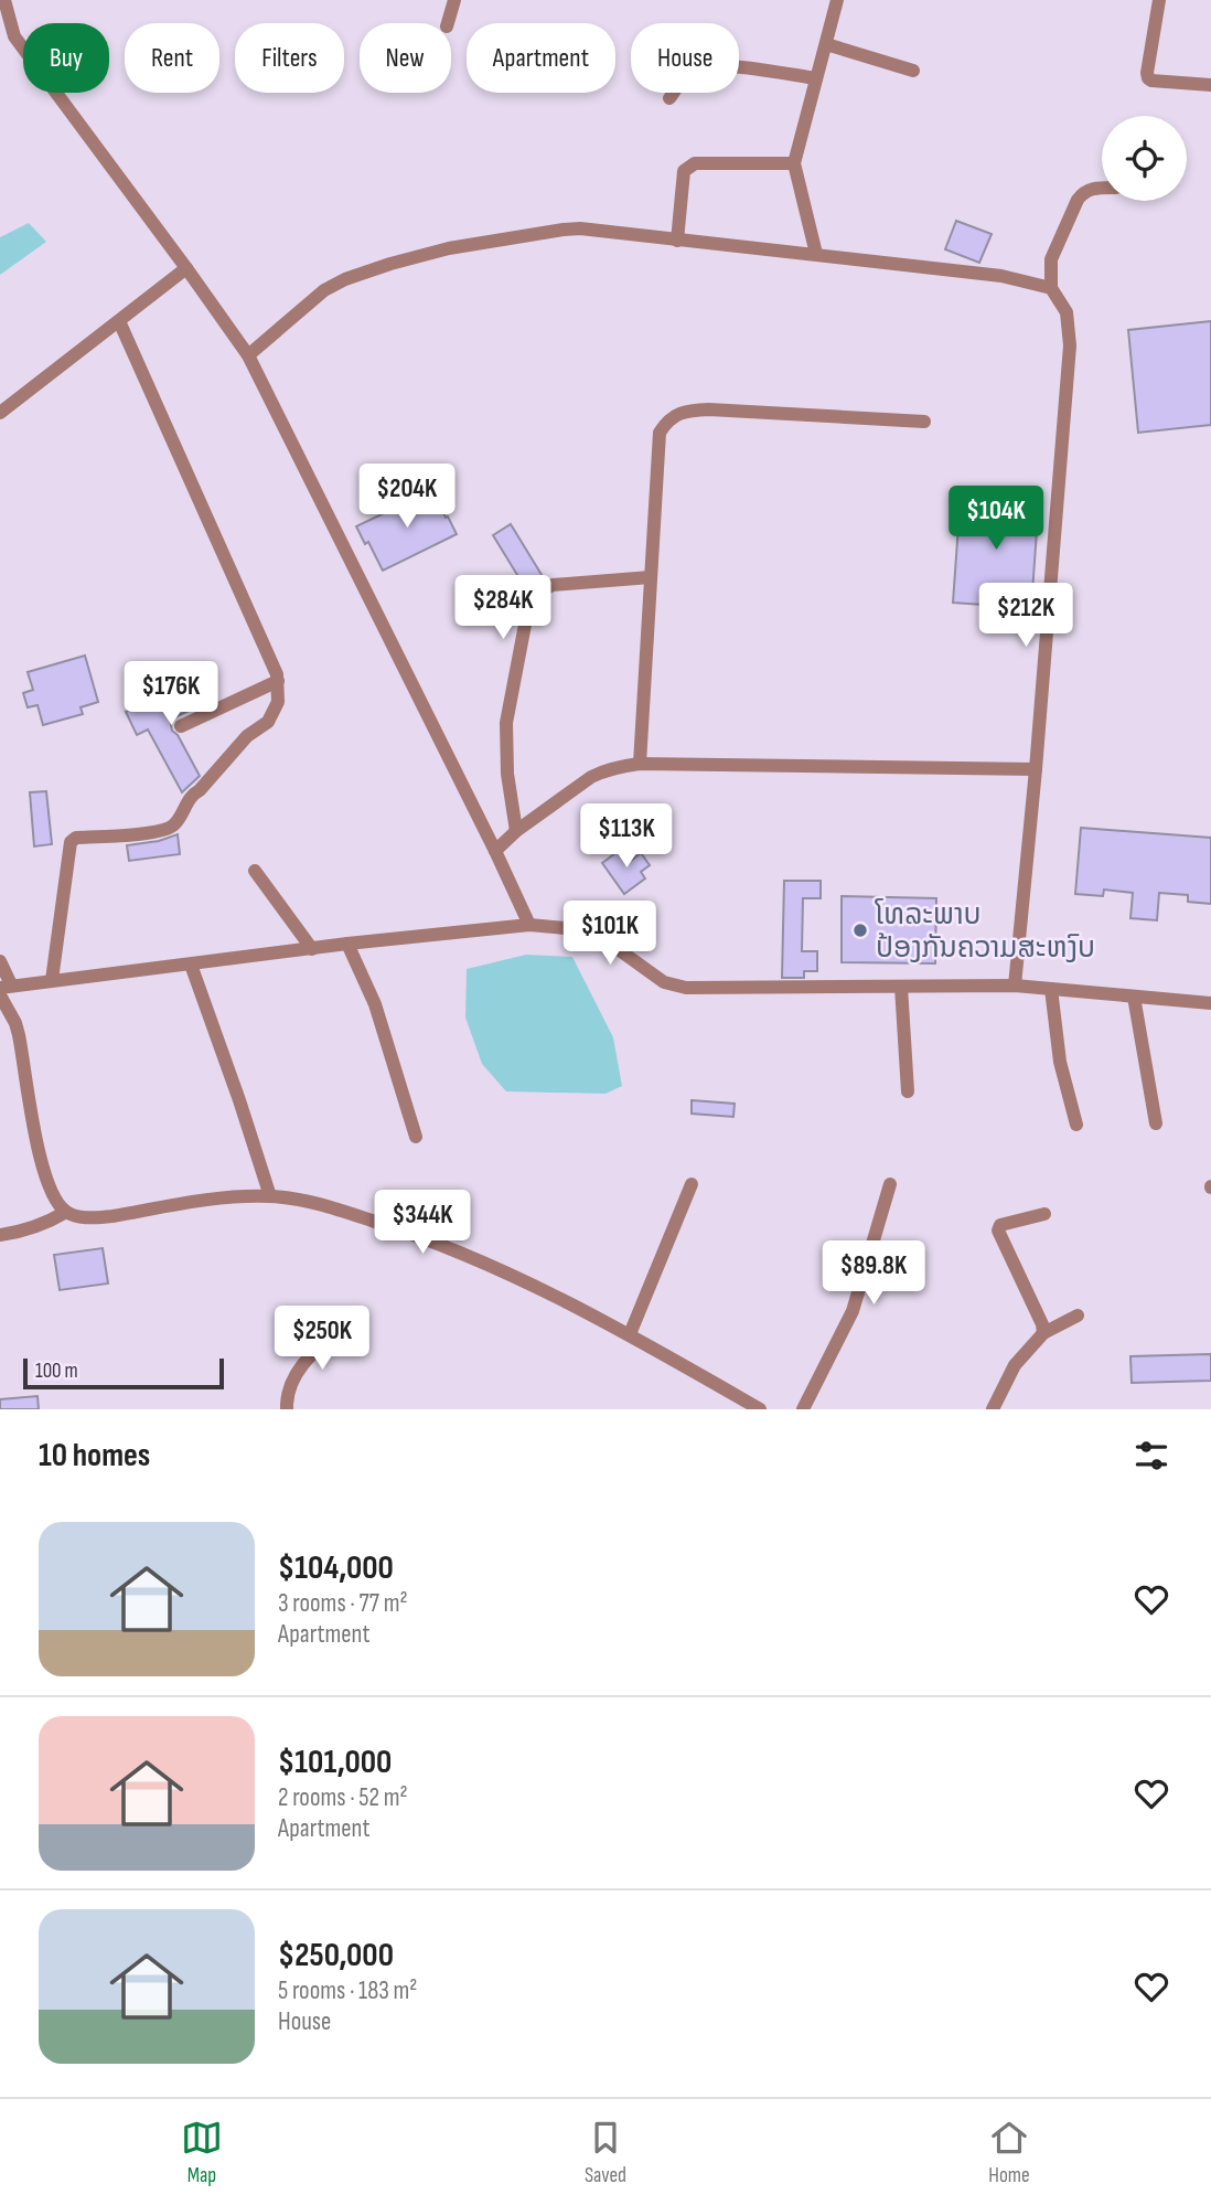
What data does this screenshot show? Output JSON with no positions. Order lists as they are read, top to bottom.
{
  "places": ["ໂທລະພາບ ປ້ອງກັນຄວາມສະຫງົບ"],
  "scale_bar": "100 m",
  "page": {
    "chip": [
      "Buy",
      "Rent",
      "Filters",
      "New",
      "Apartment",
      "House"
    ],
    "price": [
      "$204K",
      "$104K",
      "$284K",
      "$212K",
      "$176K",
      "$113K",
      "$101K",
      "$344K",
      "$89.8K",
      "$250K"
    ],
    "scale": "100 m",
    "heading": "10 homes",
    "list": [
      {
        "name": "$104,000",
        "note": "3 rooms · 77 m² · Apartment"
      },
      {
        "name": "$101,000",
        "note": "2 rooms · 52 m² · Apartment"
      },
      {
        "name": "$250,000",
        "note": "5 rooms · 183 m² · House"
      }
    ],
    "tabs": ["Map", "Saved", "Home"]
  }
}
